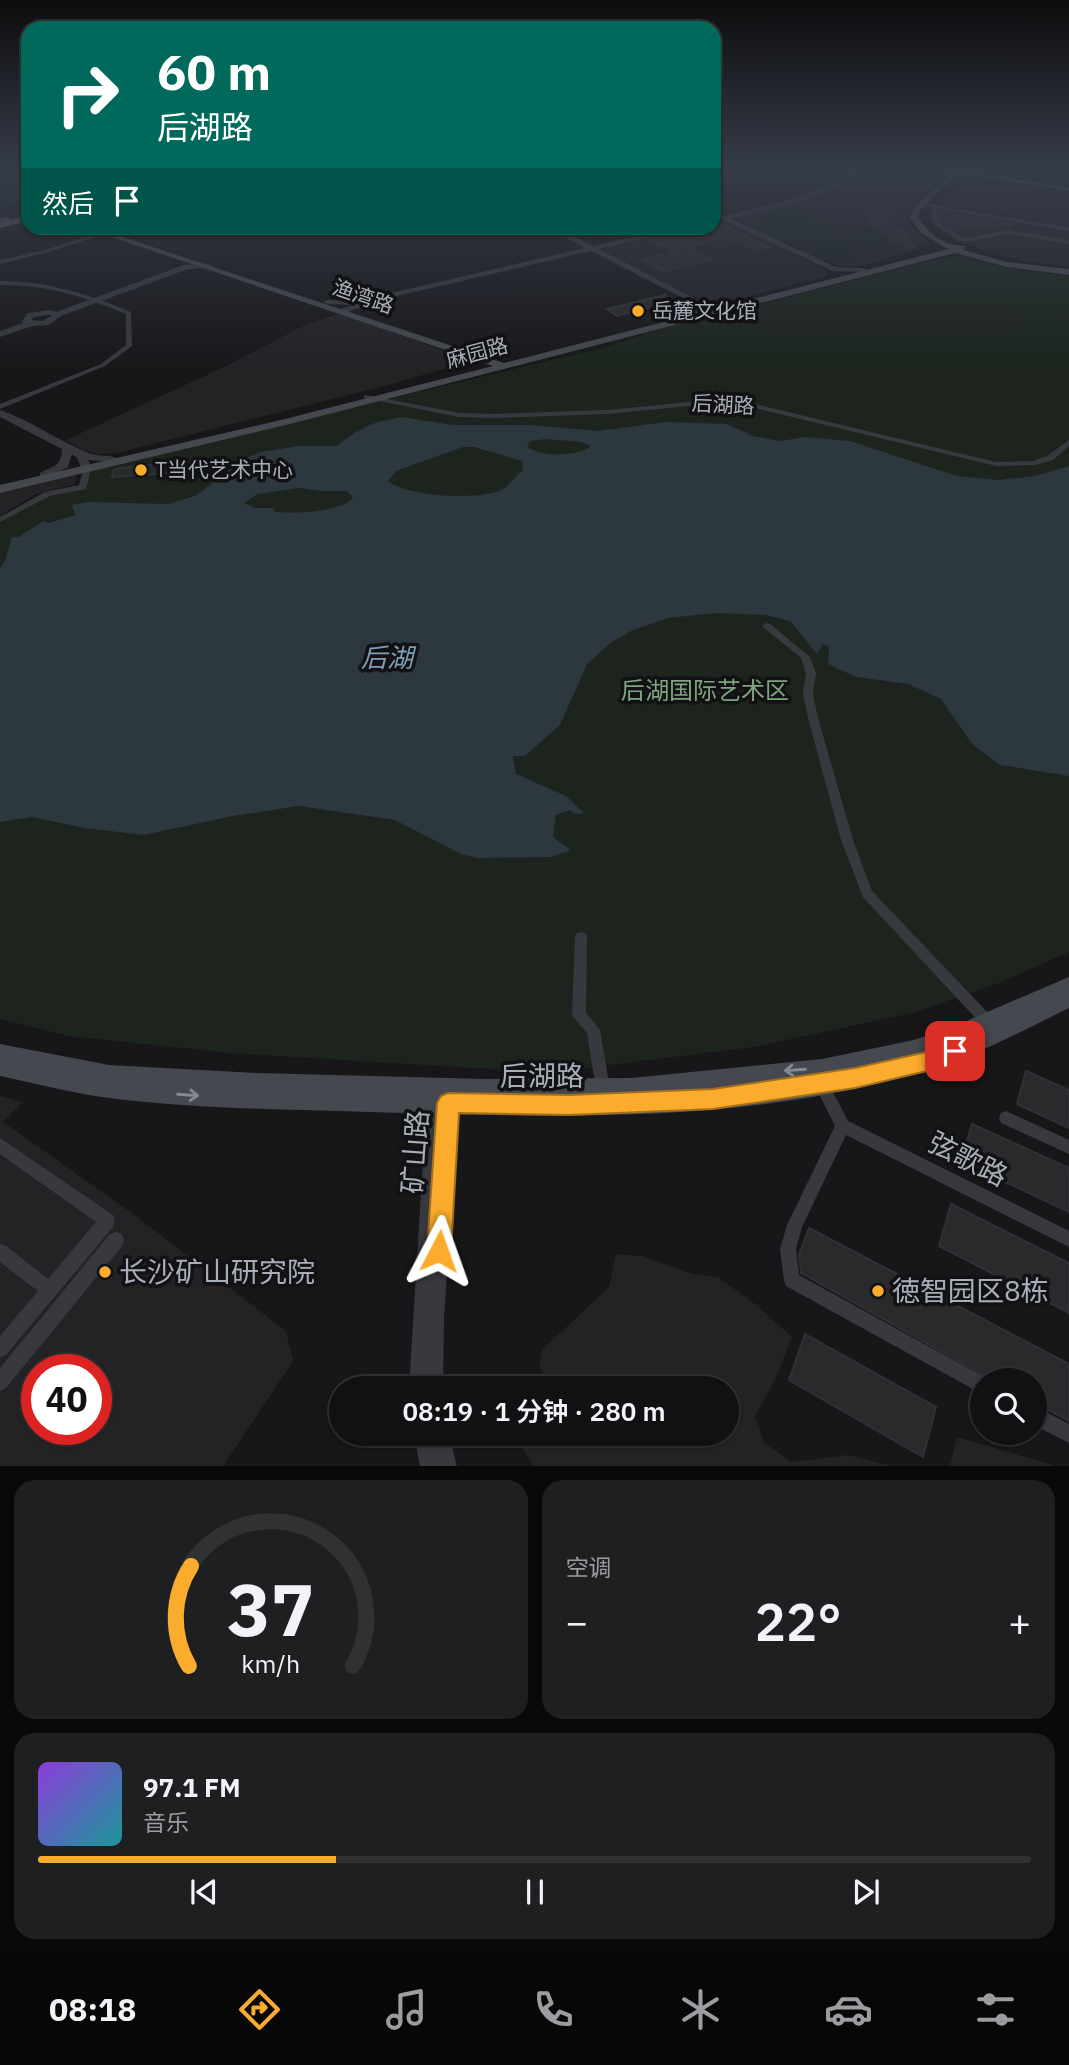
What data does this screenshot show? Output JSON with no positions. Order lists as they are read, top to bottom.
{
  "streets": {
    "main road": ["渔湾路", "麻园路", "后湖路"],
    "street": ["矿山路", "弦歌路"]
  },
  "crossings": [
    ["渔湾路", "麻园路"],
    ["麻园路", "后湖路"],
    ["后湖路", "矿山路"]
  ],
  "water": ["后湖"],
  "parks": ["后湖国际艺术区"],
  "places": [
    "岳麓文化馆",
    "T当代艺术中心",
    "长沙矿山研究院",
    "徳智园区8栋"
  ],
  "page": {
    "turn": ["60 m", "后湖路"],
    "then": "然后",
    "limit": "40",
    "trip": "08:19 · 1 分钟 · 280 m",
    "tile": "空调",
    "heat": ["−", "22°", "+"],
    "song": ["97.1 FM", "音乐"],
    "tabs": "08:18",
    "gauge": ["37", "km/h"]
  }
}
